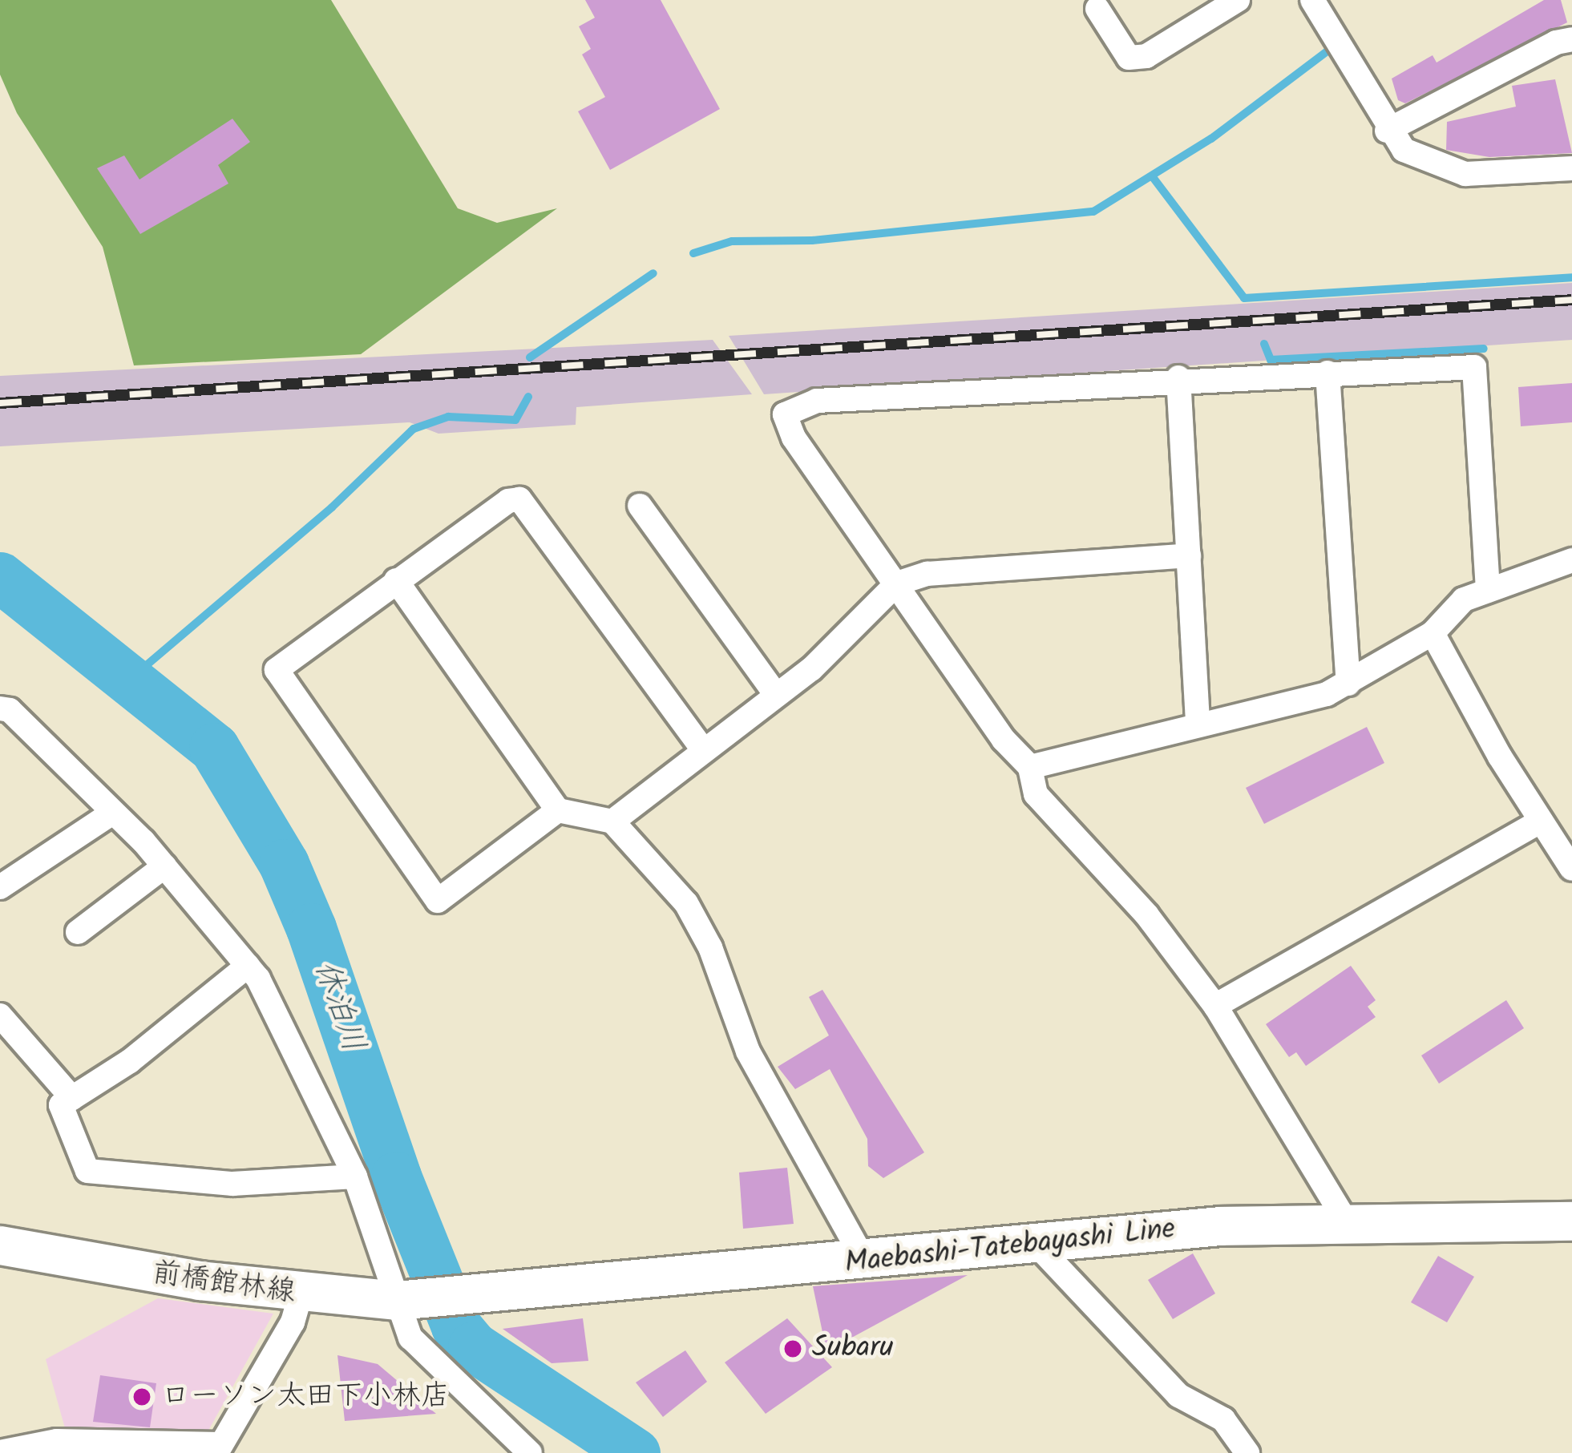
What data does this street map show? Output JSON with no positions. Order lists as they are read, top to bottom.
{
  "streets": {
    "main road": ["Maebashi-Tatebayashi Line", "前橋館林線"]
  },
  "crossings": [
    ["Maebashi-Tatebayashi Line", "前橋館林線"]
  ],
  "water": ["休泊川"],
  "places": ["Subaru", "ローソン太田下小林店"]
}
